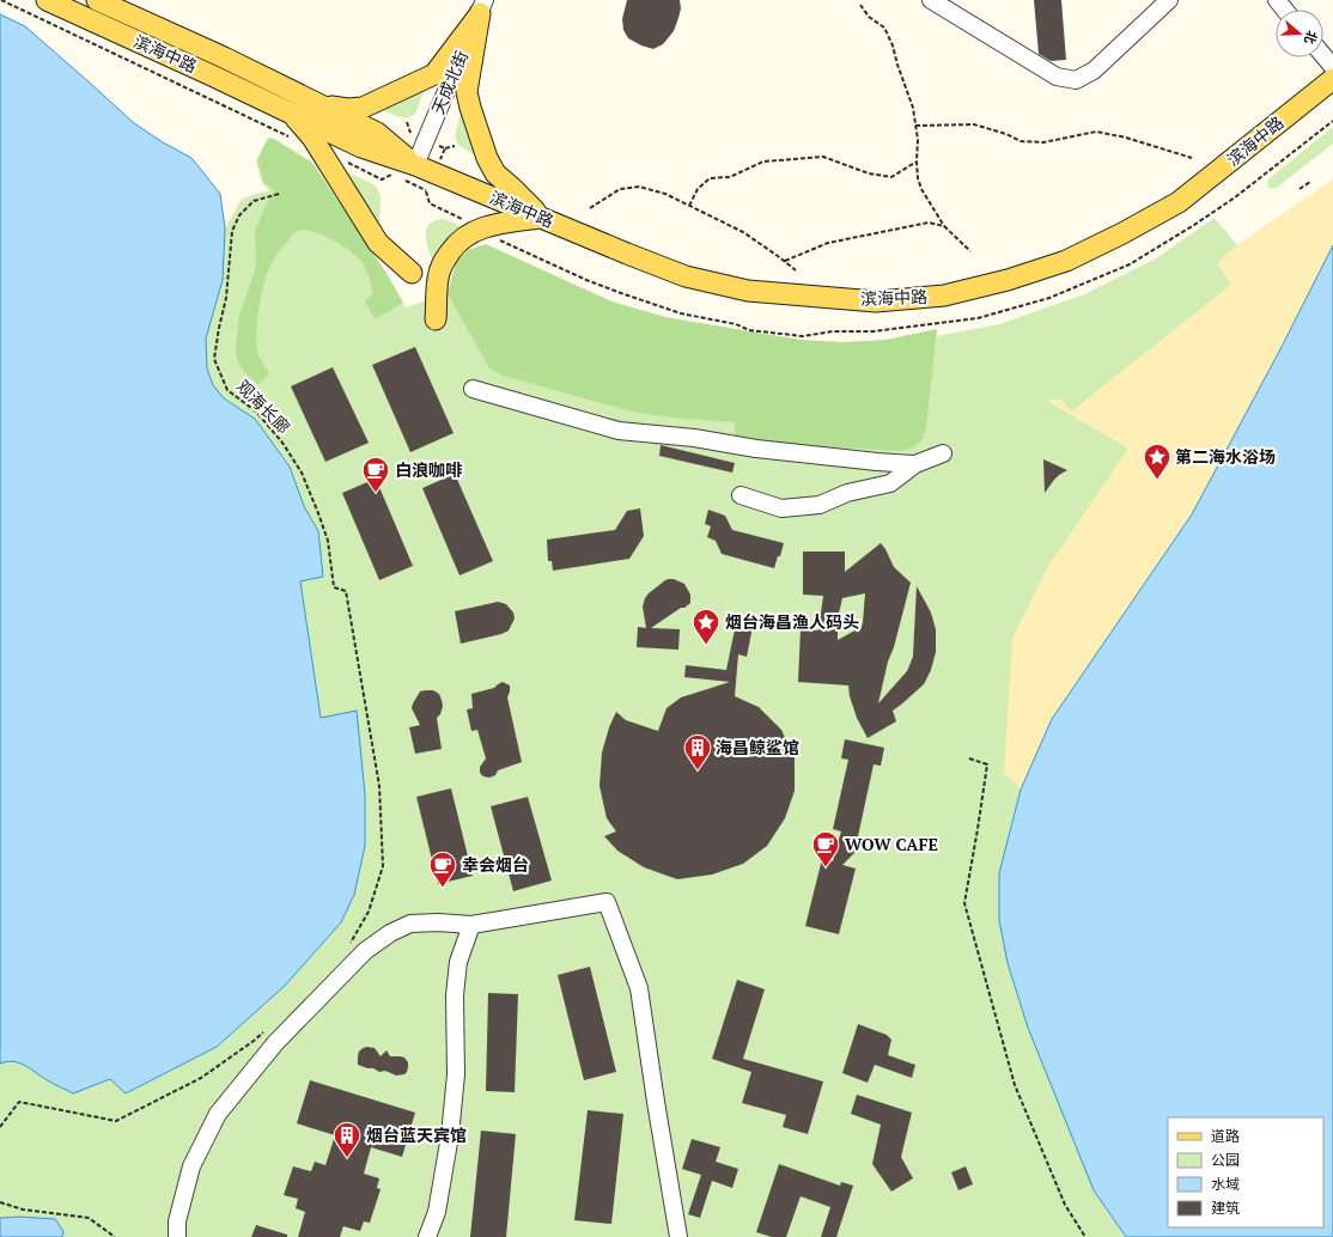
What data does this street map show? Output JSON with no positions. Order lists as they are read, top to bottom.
{
  "streets": {
    "main road": ["滨海中路"],
    "street": ["天成北街"],
    "path": ["观海长廊"]
  },
  "crossings": [
    ["滨海中路", "天成北街"]
  ],
  "places": {
    "place": ["第二海水浴场", "烟台海昌渔人码头"],
    "cafe": ["白浪咖啡", "WOW CAFE", "幸会烟台"],
    "building": ["海昌鲸鲨馆", "烟台蓝天宾馆"]
  },
  "legend": [
    "道路",
    "公园",
    "水域",
    "建筑"
  ],
  "north": "right"
}
